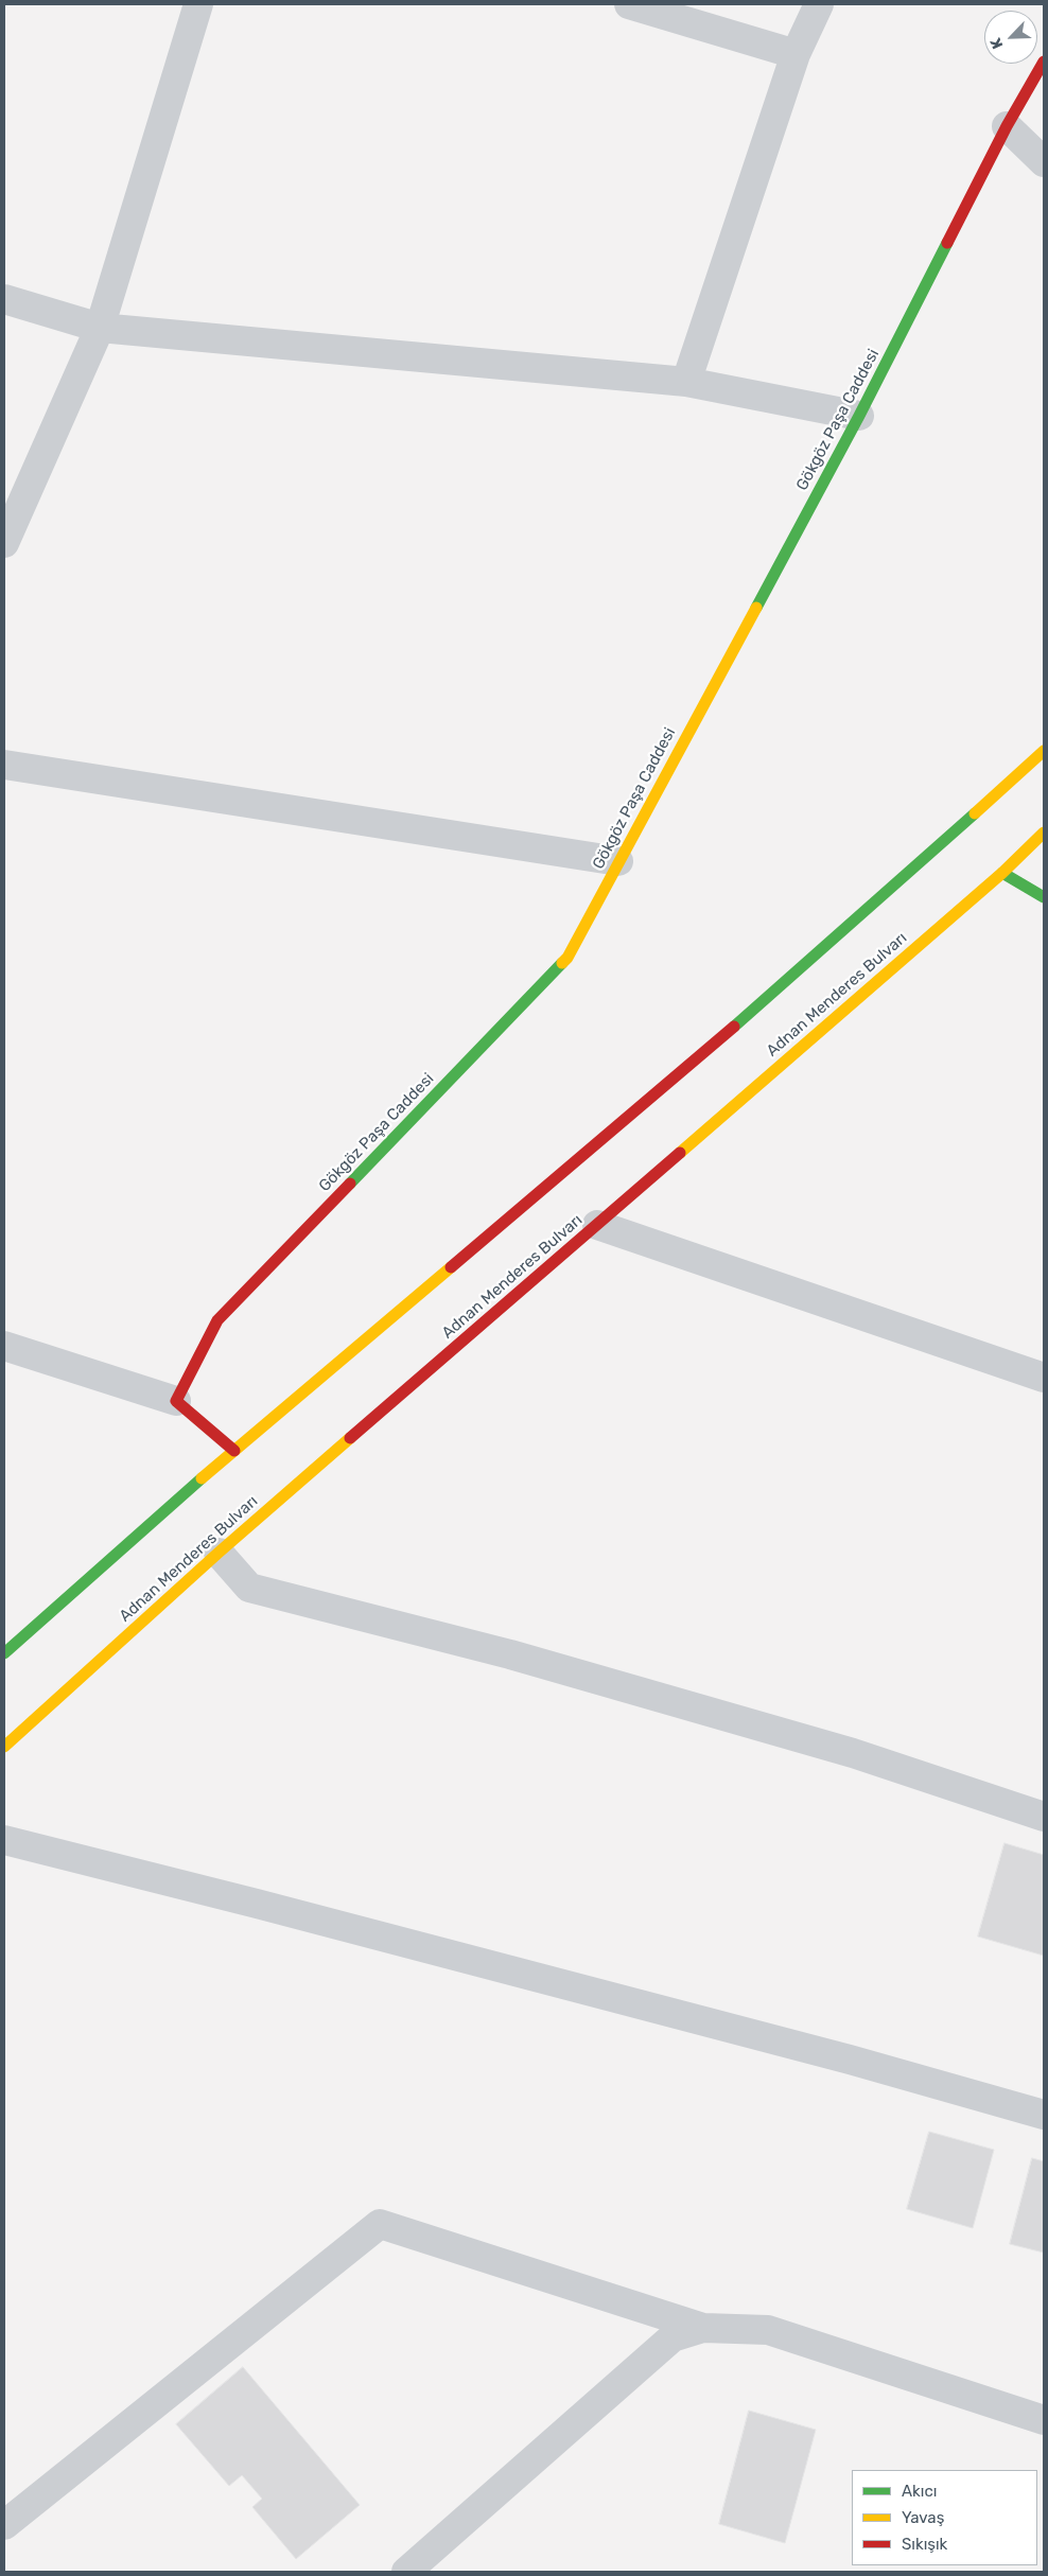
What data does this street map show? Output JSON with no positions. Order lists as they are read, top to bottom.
{
  "streets": {
    "main road": ["Gökgöz Paşa Caddesi", "Adnan Menderes Bulvarı"]
  },
  "legend": ["Akıcı", "Yavaş", "Sıkışık"],
  "north": "bottom left"
}
